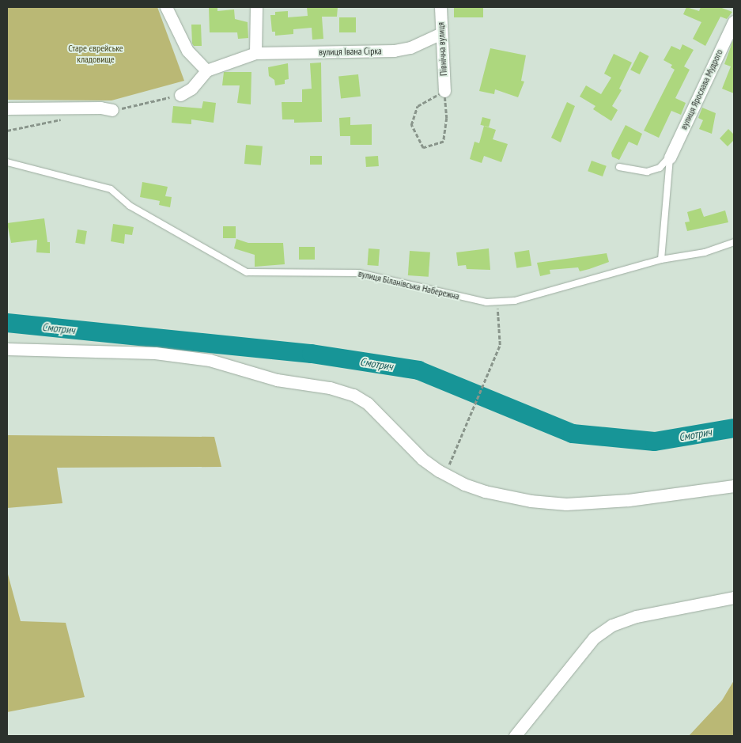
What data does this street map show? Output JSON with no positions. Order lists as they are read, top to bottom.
{
  "streets": {
    "street": ["Північна вулиця", "вулиця Івана Сірка", "вулиця Ярослава Мудрого"],
    "lane": ["вулиця Біланівська Набережна"]
  },
  "crossings": [
    ["Північна вулиця", "вулиця Івана Сірка"]
  ],
  "water": ["Смотрич"],
  "parks": ["Старе єврейське кладовище"]
}
